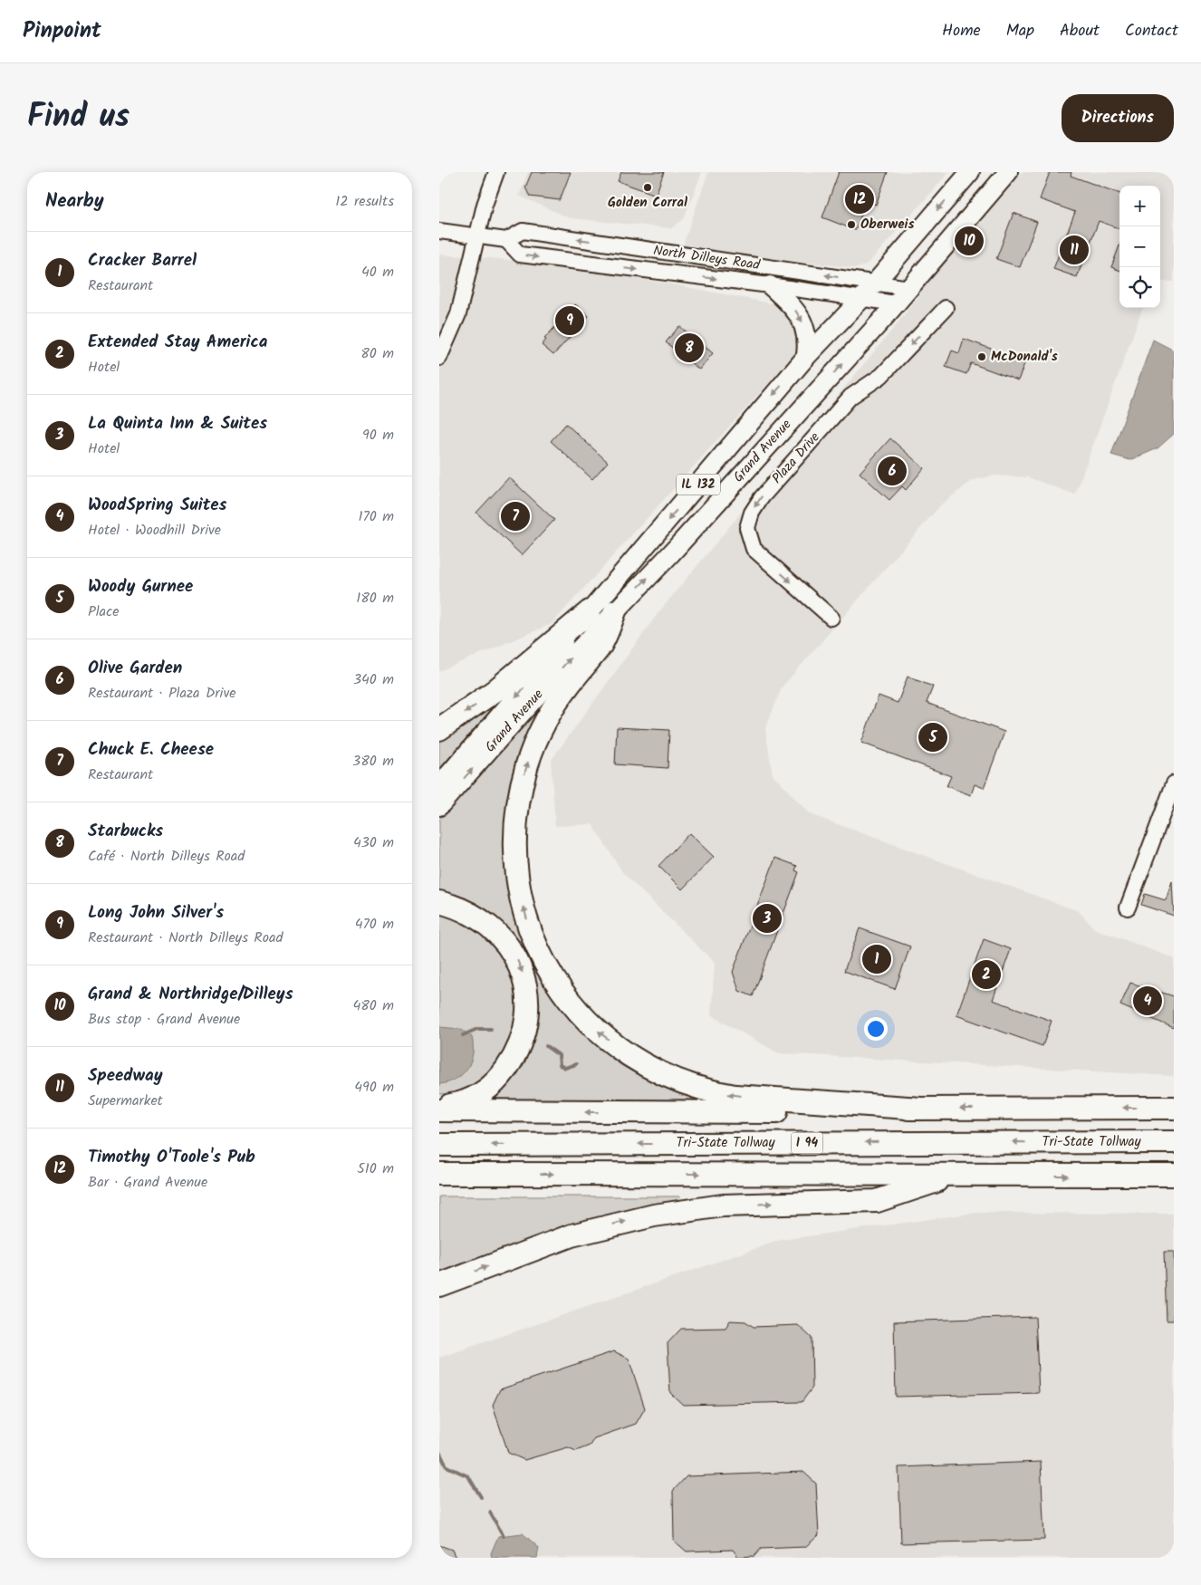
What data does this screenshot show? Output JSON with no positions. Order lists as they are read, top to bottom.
{
  "streets": {
    "highway": ["Tri-State Tollway", "I 94"],
    "main road": ["Grand Avenue", "IL 132"],
    "street": ["North Dilleys Road", "Plaza Drive"]
  },
  "crossings": [
    ["North Dilleys Road", "Grand Avenue"]
  ],
  "places": ["Golden Corral", "Oberweis", "McDonald's"],
  "page": {
    "header": "Pinpoint",
    "nav": [
      "Home",
      "Map",
      "About",
      "Contact"
    ],
    "title": "Find us",
    "buttons": "Directions",
    "heading": ["Nearby", "12 results"],
    "pins": [
      "12",
      "10",
      "11",
      "9",
      "8",
      "6",
      "7",
      "5",
      "3",
      "1",
      "2",
      "4"
    ],
    "map_buttons": ["+", "−"],
    "list": [
      {
        "mark": "1",
        "name": "Cracker Barrel",
        "note": "Restaurant",
        "value": "40 m"
      },
      {
        "mark": "2",
        "name": "Extended Stay America",
        "note": "Hotel",
        "value": "80 m"
      },
      {
        "mark": "3",
        "name": "La Quinta Inn & Suites",
        "note": "Hotel",
        "value": "90 m"
      },
      {
        "mark": "4",
        "name": "WoodSpring Suites",
        "note": "Hotel · Woodhill Drive",
        "value": "170 m"
      },
      {
        "mark": "5",
        "name": "Woody Gurnee",
        "note": "Place",
        "value": "180 m"
      },
      {
        "mark": "6",
        "name": "Olive Garden",
        "note": "Restaurant · Plaza Drive",
        "value": "340 m"
      },
      {
        "mark": "7",
        "name": "Chuck E. Cheese",
        "note": "Restaurant",
        "value": "380 m"
      },
      {
        "mark": "8",
        "name": "Starbucks",
        "note": "Café · North Dilleys Road",
        "value": "430 m"
      },
      {
        "mark": "9",
        "name": "Long John Silver's",
        "note": "Restaurant · North Dilleys Road",
        "value": "470 m"
      },
      {
        "mark": "10",
        "name": "Grand & Northridge/Dilleys",
        "note": "Bus stop · Grand Avenue",
        "value": "480 m"
      },
      {
        "mark": "11",
        "name": "Speedway",
        "note": "Supermarket",
        "value": "490 m"
      },
      {
        "mark": "12",
        "name": "Timothy O'Toole's Pub",
        "note": "Bar · Grand Avenue",
        "value": "510 m"
      }
    ]
  }
}
